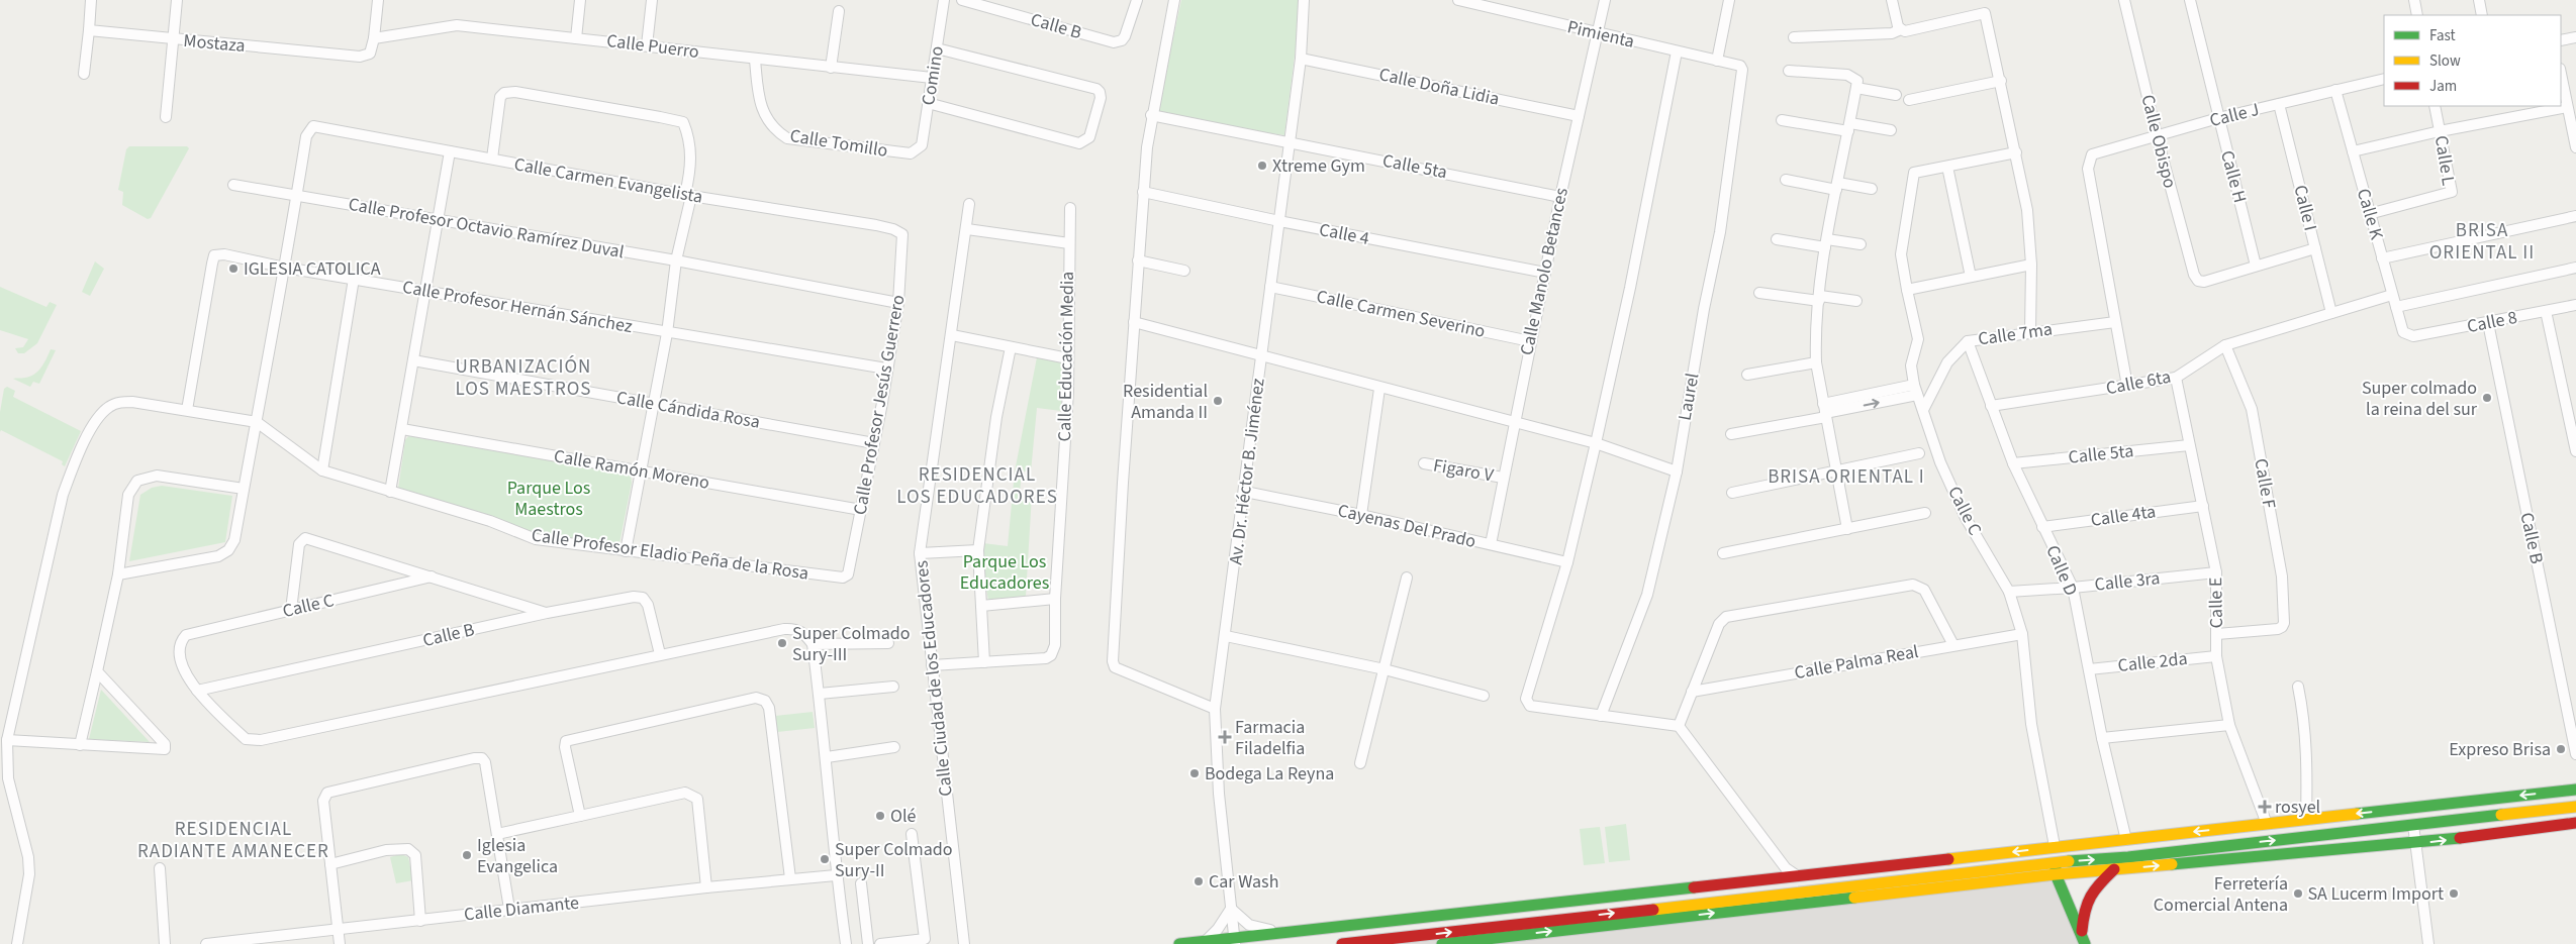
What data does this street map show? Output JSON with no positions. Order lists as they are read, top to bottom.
{
  "streets": {
    "street": [
      "Calle B",
      "Pimienta",
      "Mostaza",
      "Calle Puerro",
      "Comino",
      "Calle Doña Lidia",
      "Calle J",
      "Calle Obispo",
      "Calle Tomillo",
      "Calle L",
      "Calle 5ta",
      "Calle H",
      "Calle Carmen Evangelista",
      "Calle I",
      "Calle K",
      "Calle Profesor Octavio Ramírez Duval",
      "Calle 4",
      "Calle Manolo Betances",
      "Calle Profesor Hernán Sánchez",
      "Calle Carmen Severino",
      "Calle 8",
      "Calle 7ma",
      "Calle Educación Media",
      "Calle 6ta",
      "Laurel",
      "Calle Profesor Jesús Guerrero",
      "Calle Cándida Rosa",
      "Calle Ramón Moreno",
      "Figaro V",
      "Av. Dr. Héctor B. Jiménez",
      "Calle F",
      "Calle C",
      "Calle 4ta",
      "Cayenas Del Prado",
      "Calle Profesor Eladio Peña de la Rosa",
      "Calle D",
      "Calle 3ra",
      "Calle E",
      "Calle Palma Real",
      "Calle 2da",
      "Calle Ciudad de los Educadores",
      "Calle Diamante"
    ]
  },
  "crossings": [
    ["Calle B", "Calle 8"],
    ["Calle B", "Calle C"],
    ["Pimienta", "Calle Manolo Betances"],
    ["Pimienta", "Laurel"],
    ["Mostaza", "Calle Puerro"],
    ["Calle Puerro", "Comino"],
    ["Calle Puerro", "Calle Tomillo"],
    ["Comino", "Calle Tomillo"],
    ["Calle Doña Lidia", "Calle Manolo Betances"],
    ["Calle Doña Lidia", "Av. Dr. Héctor B. Jiménez"],
    ["Calle J", "Calle Obispo"],
    ["Calle J", "Calle H"],
    ["Calle J", "Calle I"],
    ["Calle J", "Calle K"],
    ["Calle J", "Calle 7ma"],
    ["Calle Obispo", "Calle H"],
    ["Calle L", "Calle K"],
    ["Calle 5ta", "Calle Manolo Betances"],
    ["Calle 5ta", "Av. Dr. Héctor B. Jiménez"],
    ["Calle 5ta", "Calle D"],
    ["Calle 5ta", "Calle E"],
    ["Calle Carmen Evangelista", "Calle Profesor Octavio Ramírez Duval"],
    ["Calle Carmen Evangelista", "Calle Profesor Jesús Guerrero"],
    ["Calle I", "Calle 6ta"],
    ["Calle K", "Calle 8"],
    ["Calle K", "Calle 6ta"],
    ["Calle Profesor Octavio Ramírez Duval", "Calle Profesor Jesús Guerrero"],
    ["Calle 4", "Calle Manolo Betances"],
    ["Calle 4", "Av. Dr. Héctor B. Jiménez"],
    ["Calle Manolo Betances", "Calle Carmen Severino"],
    ["Calle Manolo Betances", "Figaro V"],
    ["Calle Manolo Betances", "Cayenas Del Prado"],
    ["Calle Profesor Hernán Sánchez", "Calle Profesor Jesús Guerrero"],
    ["Calle Profesor Hernán Sánchez", "Calle Profesor Eladio Peña de la Rosa"],
    ["Calle Carmen Severino", "Av. Dr. Héctor B. Jiménez"],
    ["Calle 7ma", "Calle C"],
    ["Calle 7ma", "Calle D"],
    ["Calle Educación Media", "Calle Ciudad de los Educadores"],
    ["Calle 6ta", "Calle F"],
    ["Calle 6ta", "Calle D"],
    ["Calle 6ta", "Calle E"],
    ["Calle Profesor Jesús Guerrero", "Calle Cándida Rosa"],
    ["Calle Profesor Jesús Guerrero", "Calle Ramón Moreno"],
    ["Calle Profesor Jesús Guerrero", "Calle Profesor Eladio Peña de la Rosa"],
    ["Av. Dr. Héctor B. Jiménez", "Cayenas Del Prado"],
    ["Calle F", "Calle E"],
    ["Calle C", "Calle 3ra"],
    ["Calle C", "Calle Palma Real"],
    ["Calle 4ta", "Calle D"],
    ["Calle 4ta", "Calle E"],
    ["Calle D", "Calle 3ra"],
    ["Calle D", "Calle 2da"],
    ["Calle 3ra", "Calle E"],
    ["Calle E", "Calle 2da"]
  ],
  "districts": [
    "BRISA ORIENTAL II",
    "URBANIZACIÓN LOS MAESTROS",
    "RESIDENCIAL LOS EDUCADORES",
    "BRISA ORIENTAL I",
    "RESIDENCIAL RADIANTE AMANECER"
  ],
  "parks": ["Parque Los Maestros", "Parque Los Educadores"],
  "places": {
    "other": [
      "Xtreme Gym",
      "IGLESIA CATOLICA",
      "Super colmado la reina del sur",
      "Residential Amanda II",
      "Super Colmado Sury-III",
      "Expreso Brisa",
      "Bodega La Reyna",
      "Olé",
      "Iglesia Evangelica",
      "Super Colmado Sury-II",
      "Car Wash",
      "Ferretería Comercial Antena",
      "SA Lucerm Import"
    ],
    "health": ["Farmacia Filadelfia", "rosyel"]
  },
  "legend": ["Fast", "Slow", "Jam"]
}
